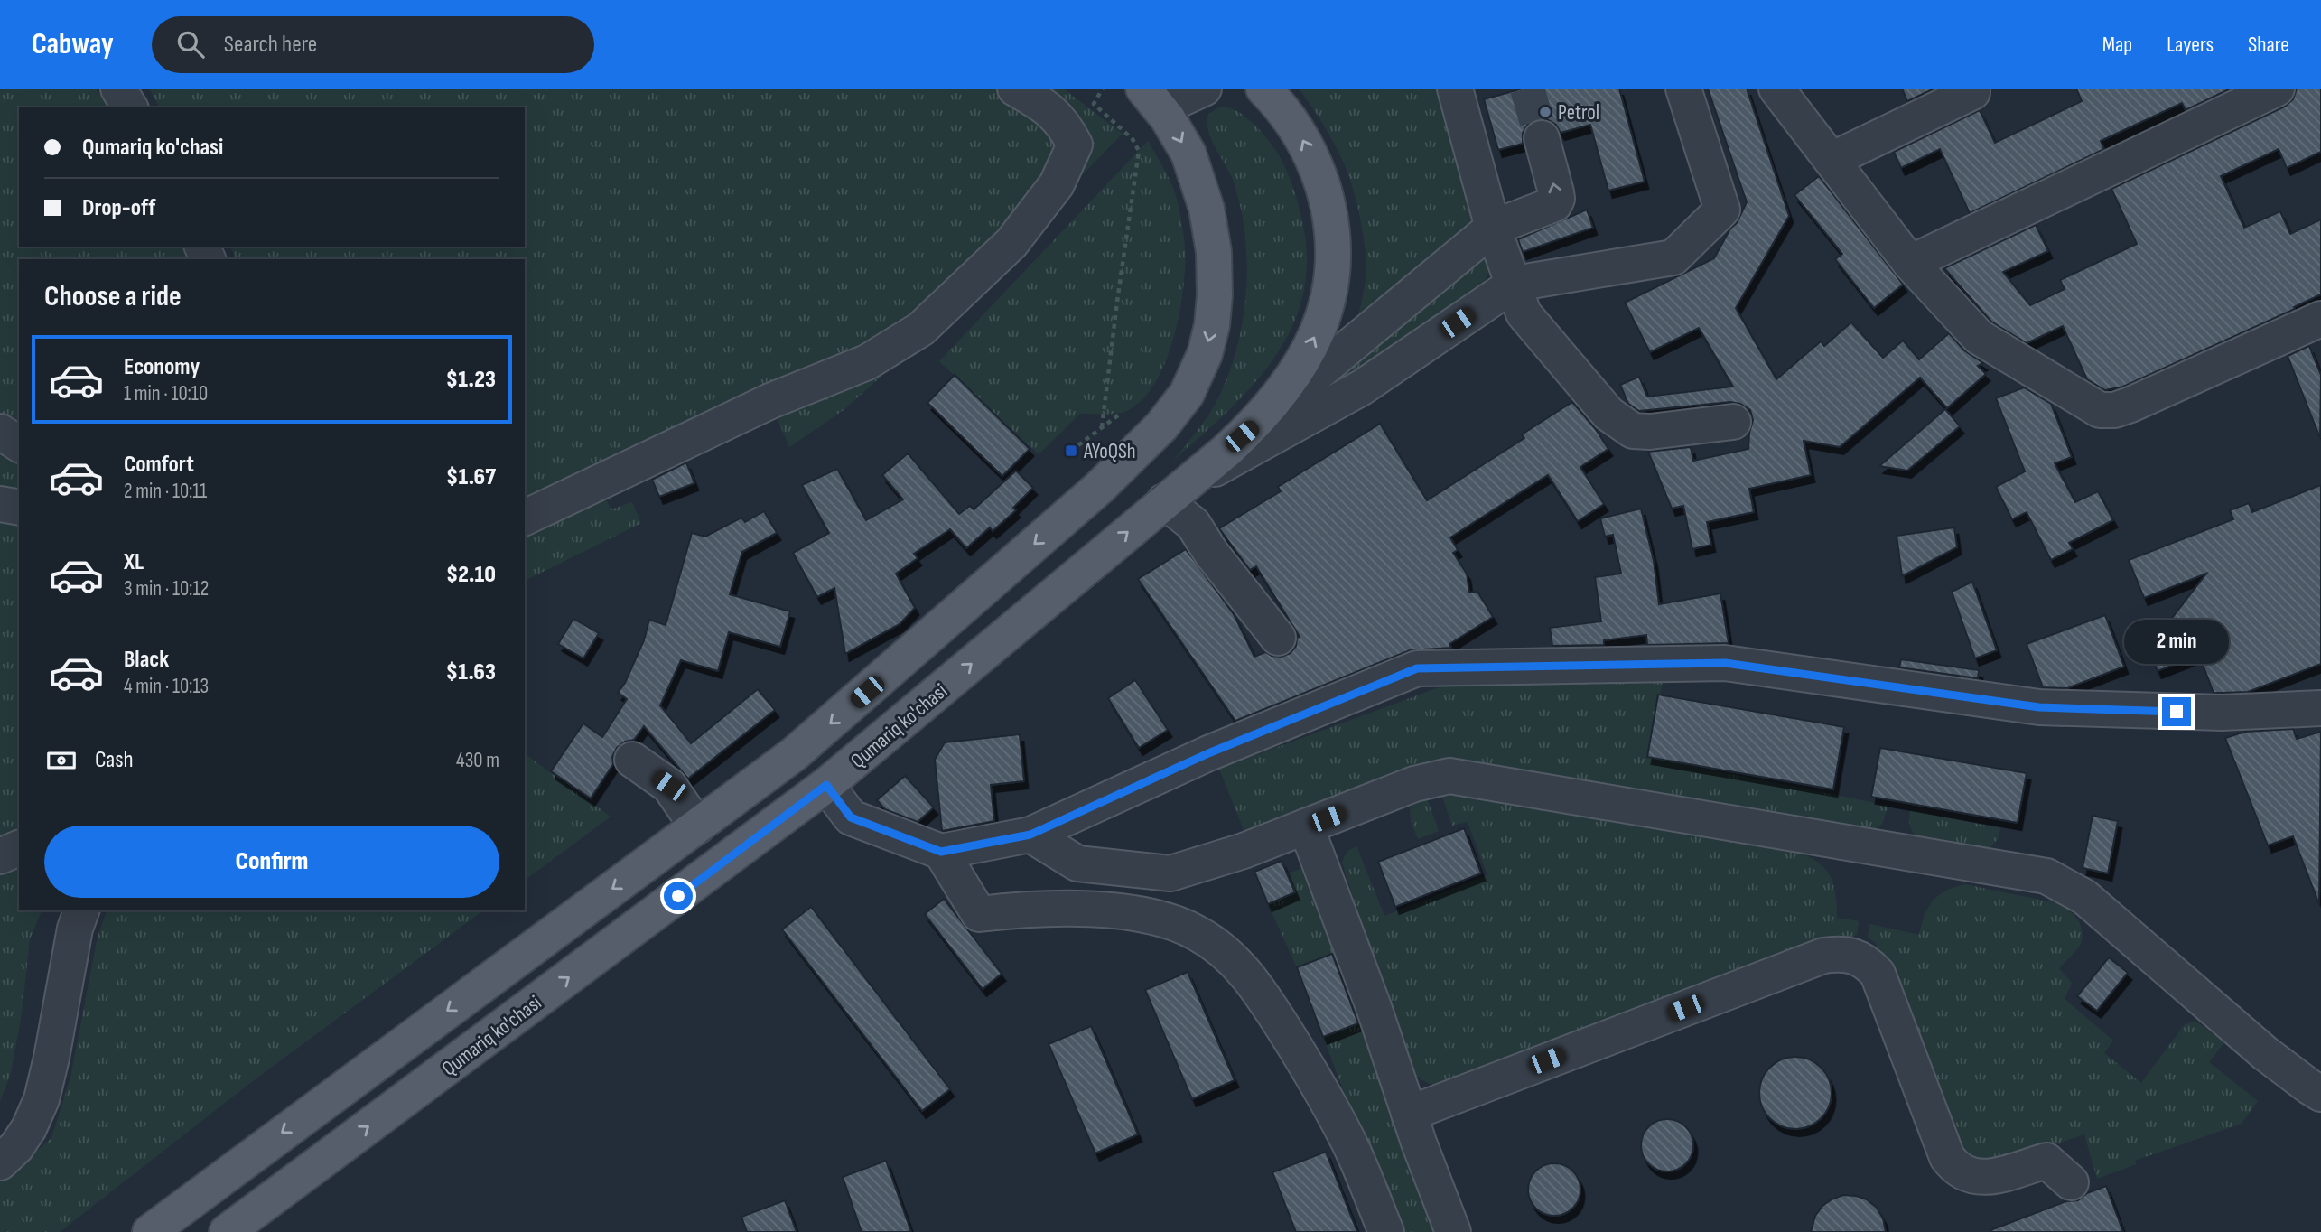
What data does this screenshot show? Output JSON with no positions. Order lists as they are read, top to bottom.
{
  "streets": {
    "main road": ["Qumariq ko'chasi"]
  },
  "places": {
    "other": ["Petrol"],
    "transit": ["AYoQSh"]
  },
  "page": {
    "header": "Cabway",
    "search": "Search here",
    "nav": ["Map", "Layers", "Share"],
    "banner": ["Qumariq ko'chasi", "Drop-off"],
    "heading": "Choose a ride",
    "list": [
      {
        "name": "Economy",
        "note": "1 min · 10:10",
        "value": "$1.23"
      },
      {
        "name": "Comfort",
        "note": "2 min · 10:11",
        "value": "$1.67"
      },
      {
        "name": "XL",
        "note": "3 min · 10:12",
        "value": "$2.10"
      },
      {
        "name": "Black",
        "note": "4 min · 10:13",
        "value": "$1.63"
      }
    ],
    "bubble": "2 min",
    "pay": ["Cash", "430 m"],
    "buttons": "Confirm"
  }
}
